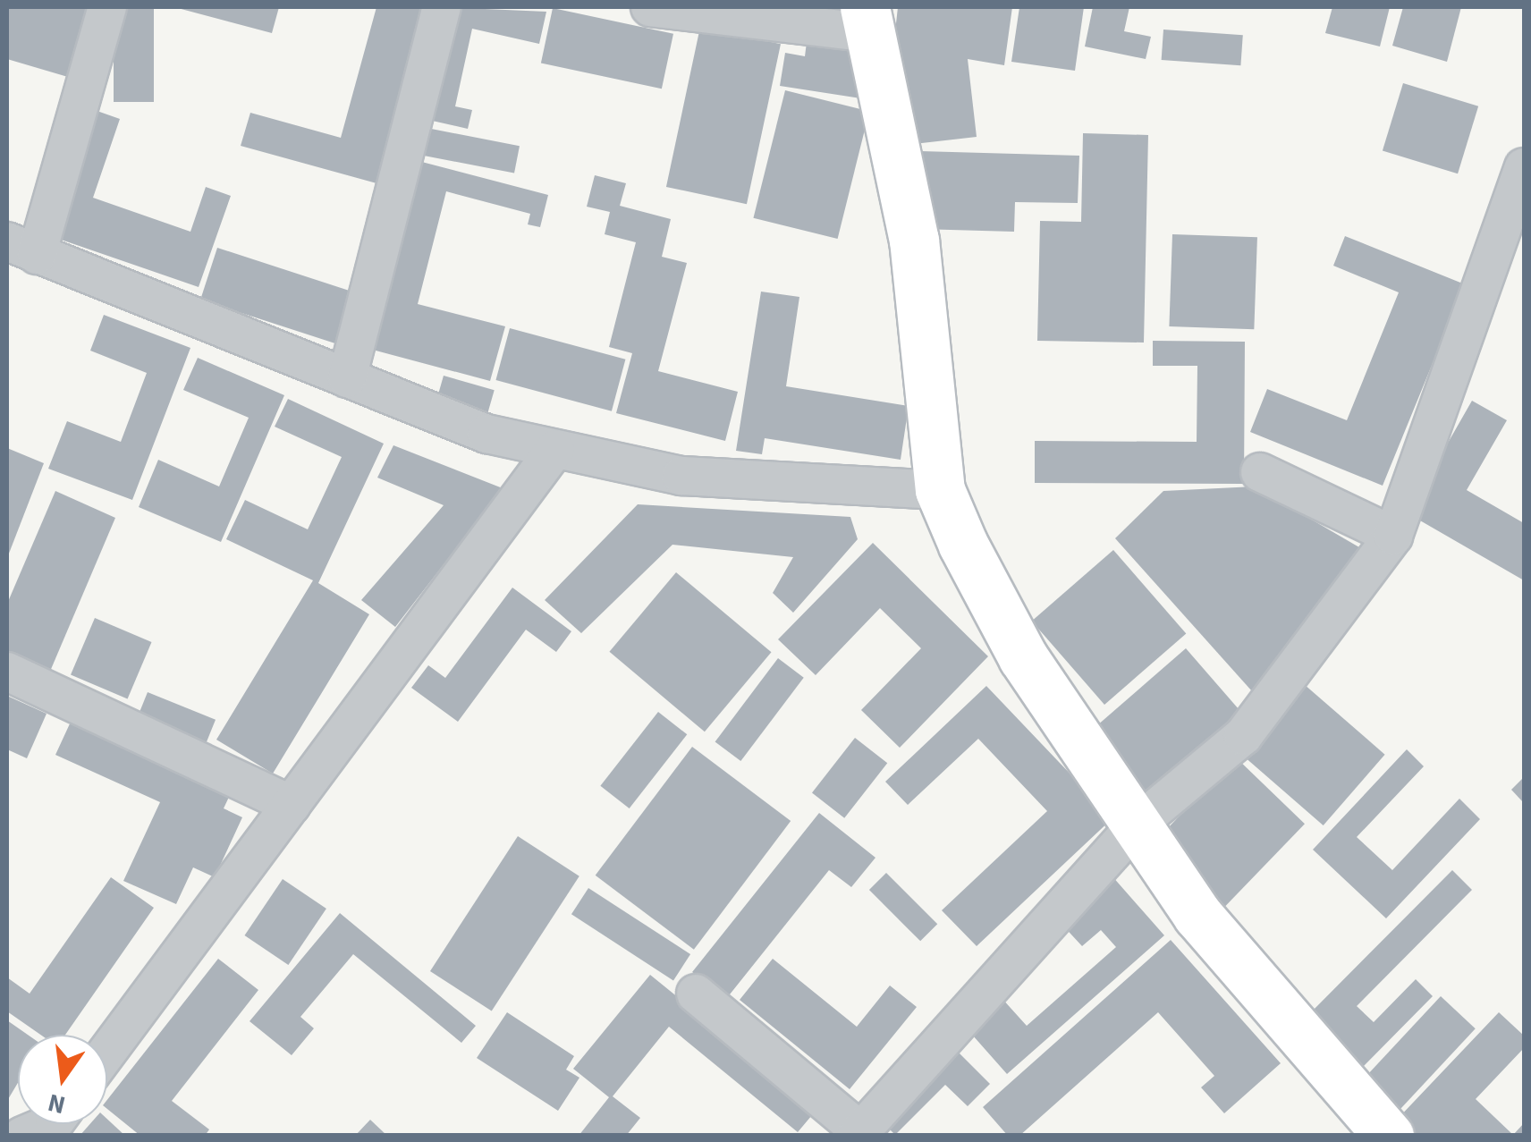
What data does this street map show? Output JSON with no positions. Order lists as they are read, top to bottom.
{
  "north": "bottom"
}
